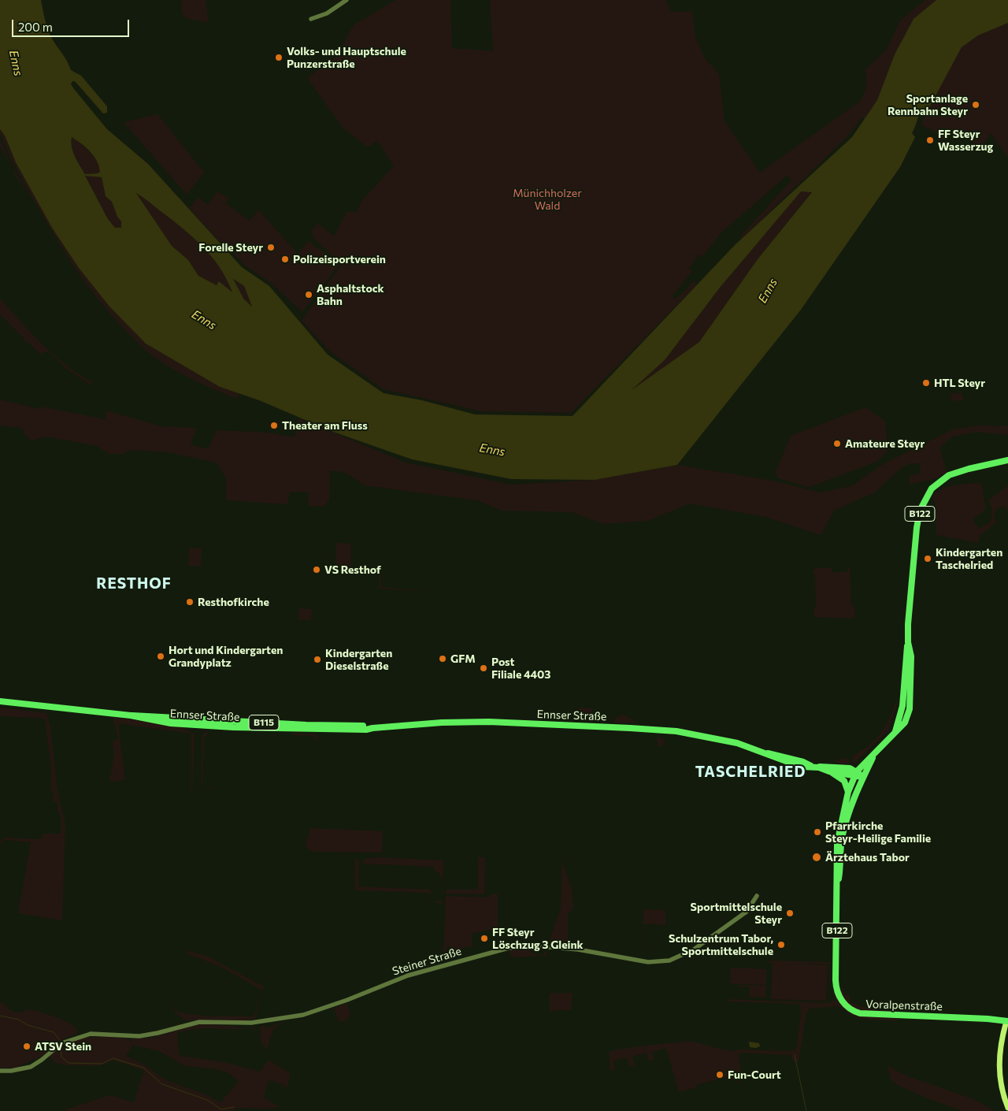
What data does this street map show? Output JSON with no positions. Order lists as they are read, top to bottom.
{
  "streets": {
    "main road": [
      "B122",
      "Ennser Straße",
      "B115",
      "Voralpenstraße"
    ],
    "street": ["Steiner Straße"]
  },
  "crossings": [
    ["B122", "Ennser Straße"],
    ["B122", "Voralpenstraße"]
  ],
  "districts": ["RESTHOF", "TASCHELRIED"],
  "water": ["Enns"],
  "parks": ["Münichholzer Wald"],
  "places": [
    "Volks- und Hauptschule Punzerstraße",
    "Sportanlage Rennbahn Steyr",
    "FF Steyr Wasserzug",
    "Forelle Steyr",
    "Polizeisportverein",
    "Asphaltstock Bahn",
    "HTL Steyr",
    "Theater am Fluss",
    "Amateure Steyr",
    "Kindergarten Taschelried",
    "VS Resthof",
    "Resthofkirche",
    "Hort und Kindergarten Grandyplatz",
    "GFM",
    "Kindergarten Dieselstraße",
    "Post Filiale 4403",
    "Pfarrkirche Steyr-Heilige Familie",
    "Ärztehaus Tabor",
    "Sportmittelschule Steyr",
    "FF Steyr Löschzug 3 Gleink",
    "Schulzentrum Tabor, Sportmittelschule",
    "ATSV Stein",
    "Fun-Court"
  ],
  "scale_bar": "200 m"
}
